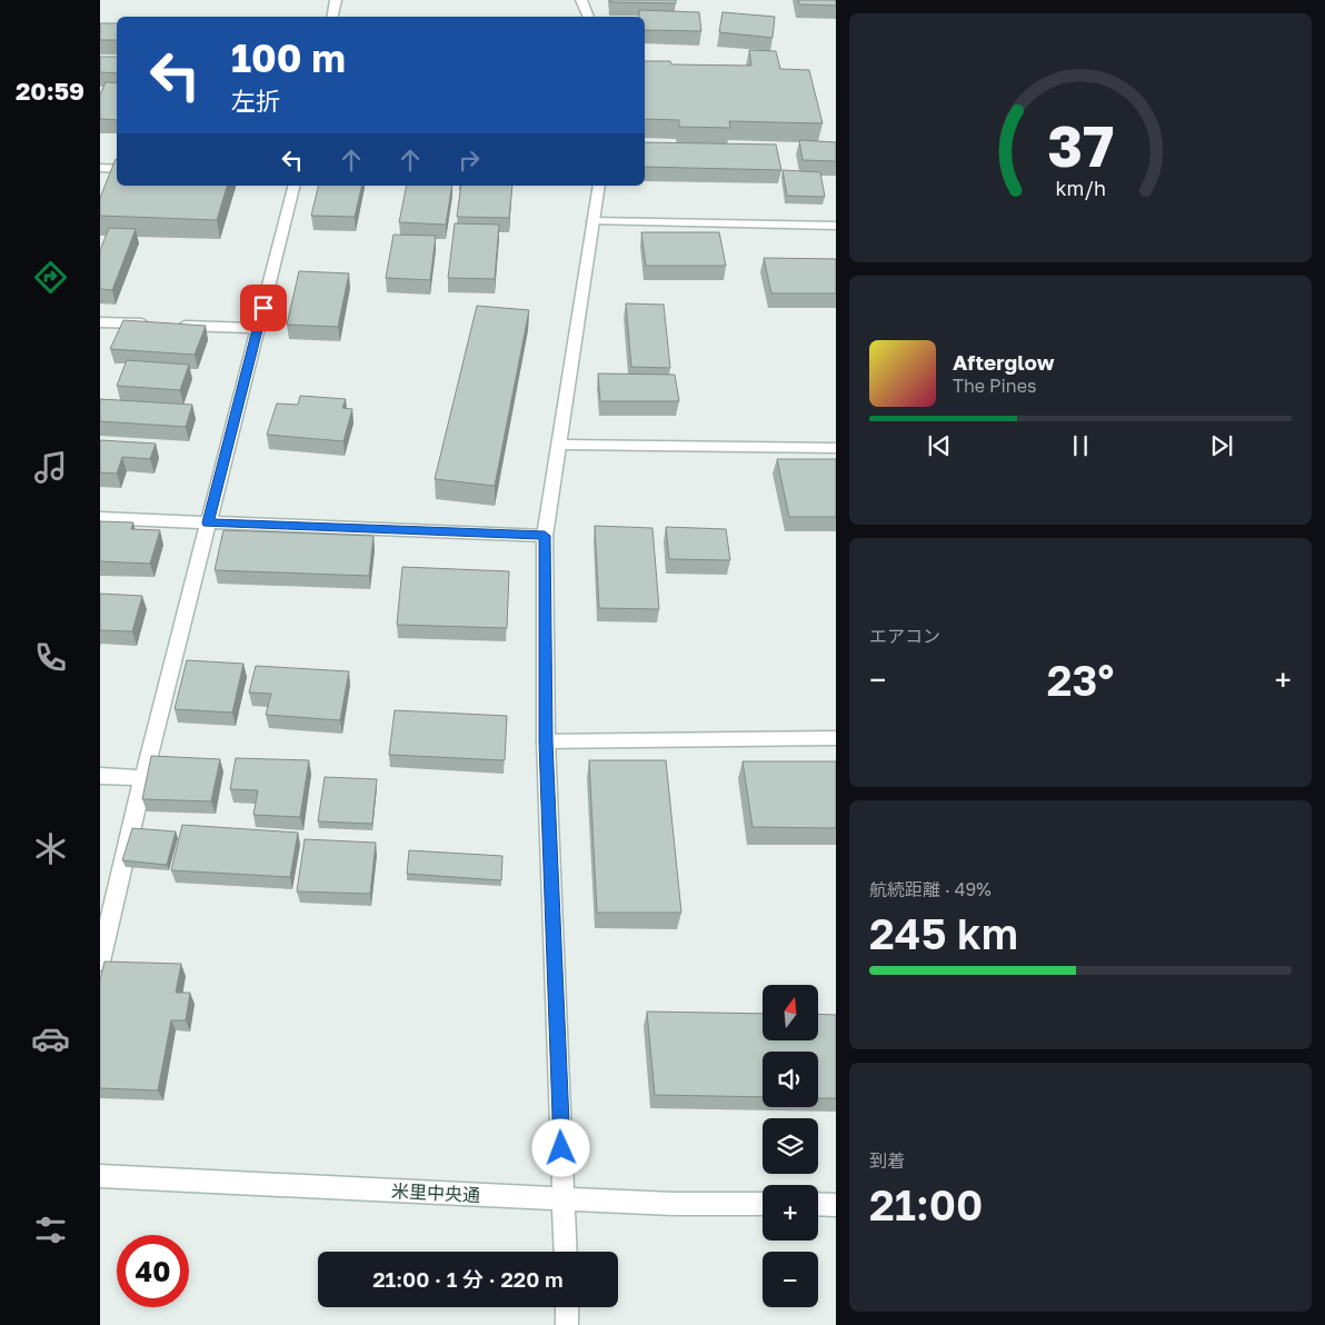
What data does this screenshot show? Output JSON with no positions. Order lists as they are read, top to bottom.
{
  "streets": {
    "street": ["米里中央通"]
  },
  "north": "top",
  "page": {
    "tabs": "20:59",
    "turn": ["100 m", "左折"],
    "song": ["Afterglow", "The Pines"],
    "tile": [
      "エアコン",
      ["航続距離 · 49%", "245 km"],
      ["到着", "21:00"]
    ],
    "heat": ["−", "23°", "+"],
    "map_buttons": ["+", "−"],
    "limit": "40",
    "trip": "21:00 · 1 分 · 220 m",
    "gauge": ["37", "km/h"]
  }
}
